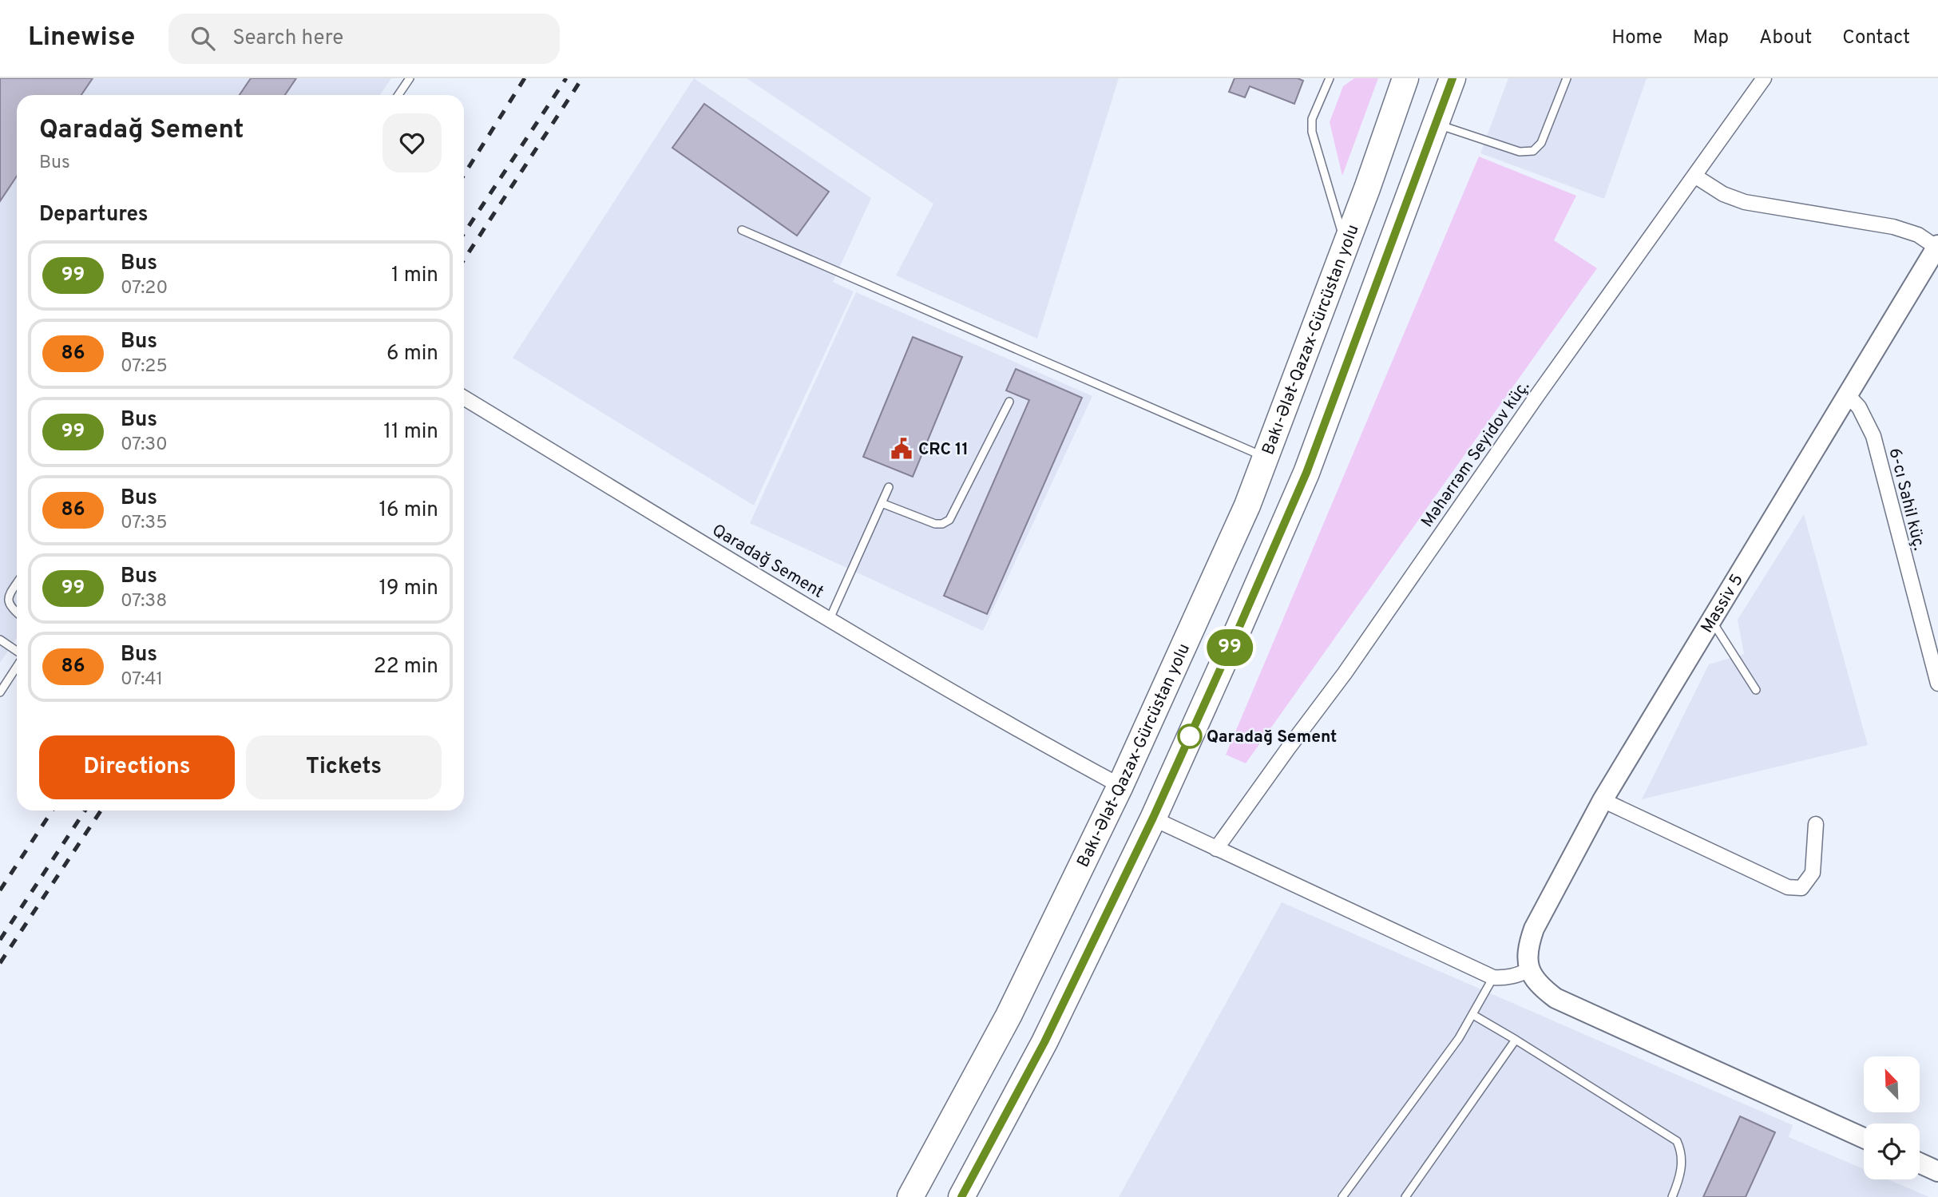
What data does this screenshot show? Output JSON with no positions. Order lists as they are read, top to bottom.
{
  "streets": {
    "highway": ["Bakı-Ələt-Qazax-Gürcüstan yolu"],
    "street": [
      "Məhərrəm Seyidov küç.",
      "6-cı Sahil küç.",
      "Qaradağ Sement",
      "Massiv 5"
    ]
  },
  "crossings": [
    ["Bakı-Ələt-Qazax-Gürcüstan yolu", "Qaradağ Sement"],
    ["6-cı Sahil küç.", "Massiv 5"]
  ],
  "places": {
    "public building": ["CRC 11"],
    "other": ["Qaradağ Sement"]
  },
  "lines": ["bus line 99"],
  "north": "top left",
  "page": {
    "header": "Linewise",
    "search": "Search here",
    "nav": [
      "Home",
      "Map",
      "About",
      "Contact"
    ],
    "on_map": "99",
    "heading": [
      ["Qaradağ Sement", "Bus"],
      "Departures"
    ],
    "list": [
      {
        "mark": "99",
        "name": "Bus",
        "note": "07:20",
        "value": "1 min"
      },
      {
        "mark": "86",
        "name": "Bus",
        "note": "07:25",
        "value": "6 min"
      },
      {
        "mark": "99",
        "name": "Bus",
        "note": "07:30",
        "value": "11 min"
      },
      {
        "mark": "86",
        "name": "Bus",
        "note": "07:35",
        "value": "16 min"
      },
      {
        "mark": "99",
        "name": "Bus",
        "note": "07:38",
        "value": "19 min"
      },
      {
        "mark": "86",
        "name": "Bus",
        "note": "07:41",
        "value": "22 min"
      }
    ],
    "buttons": ["Directions", "Tickets"]
  }
}
